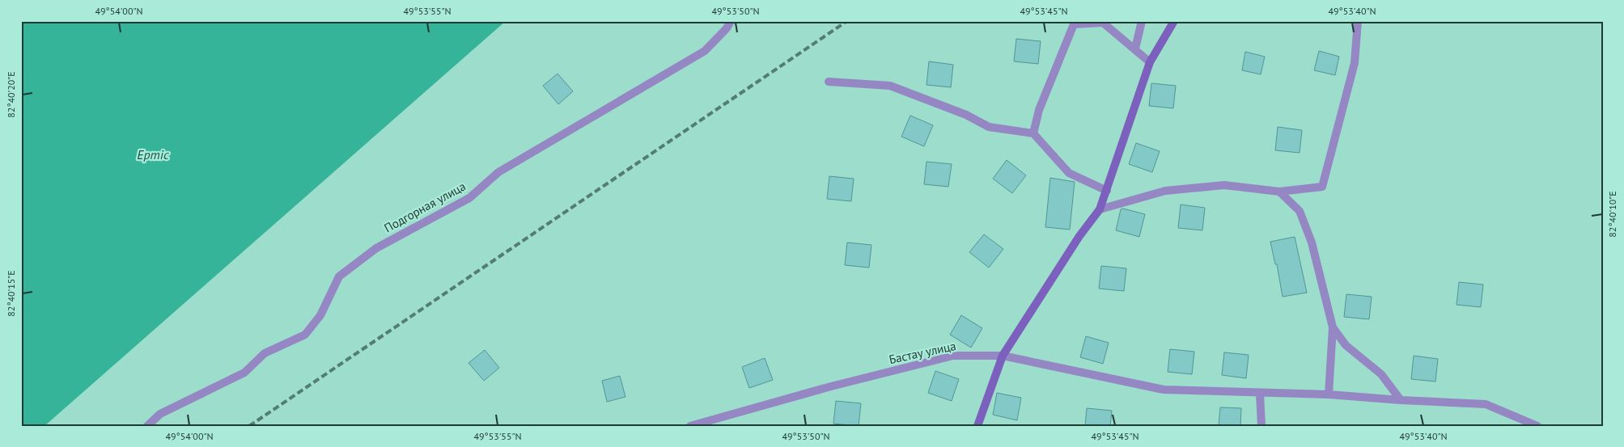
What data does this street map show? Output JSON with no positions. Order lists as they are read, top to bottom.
{
  "streets": {
    "street": ["Подгорная улица", "Бастау улица"]
  },
  "water": ["Ертіс"],
  "coordinates": [
    "49°54'00\"N",
    "49°53'55\"N",
    "49°53'50\"N",
    "49°53'45\"N",
    "49°53'40\"N",
    "82°40'20\"E",
    "82°40'10\"E",
    "82°40'15\"E"
  ]
}
